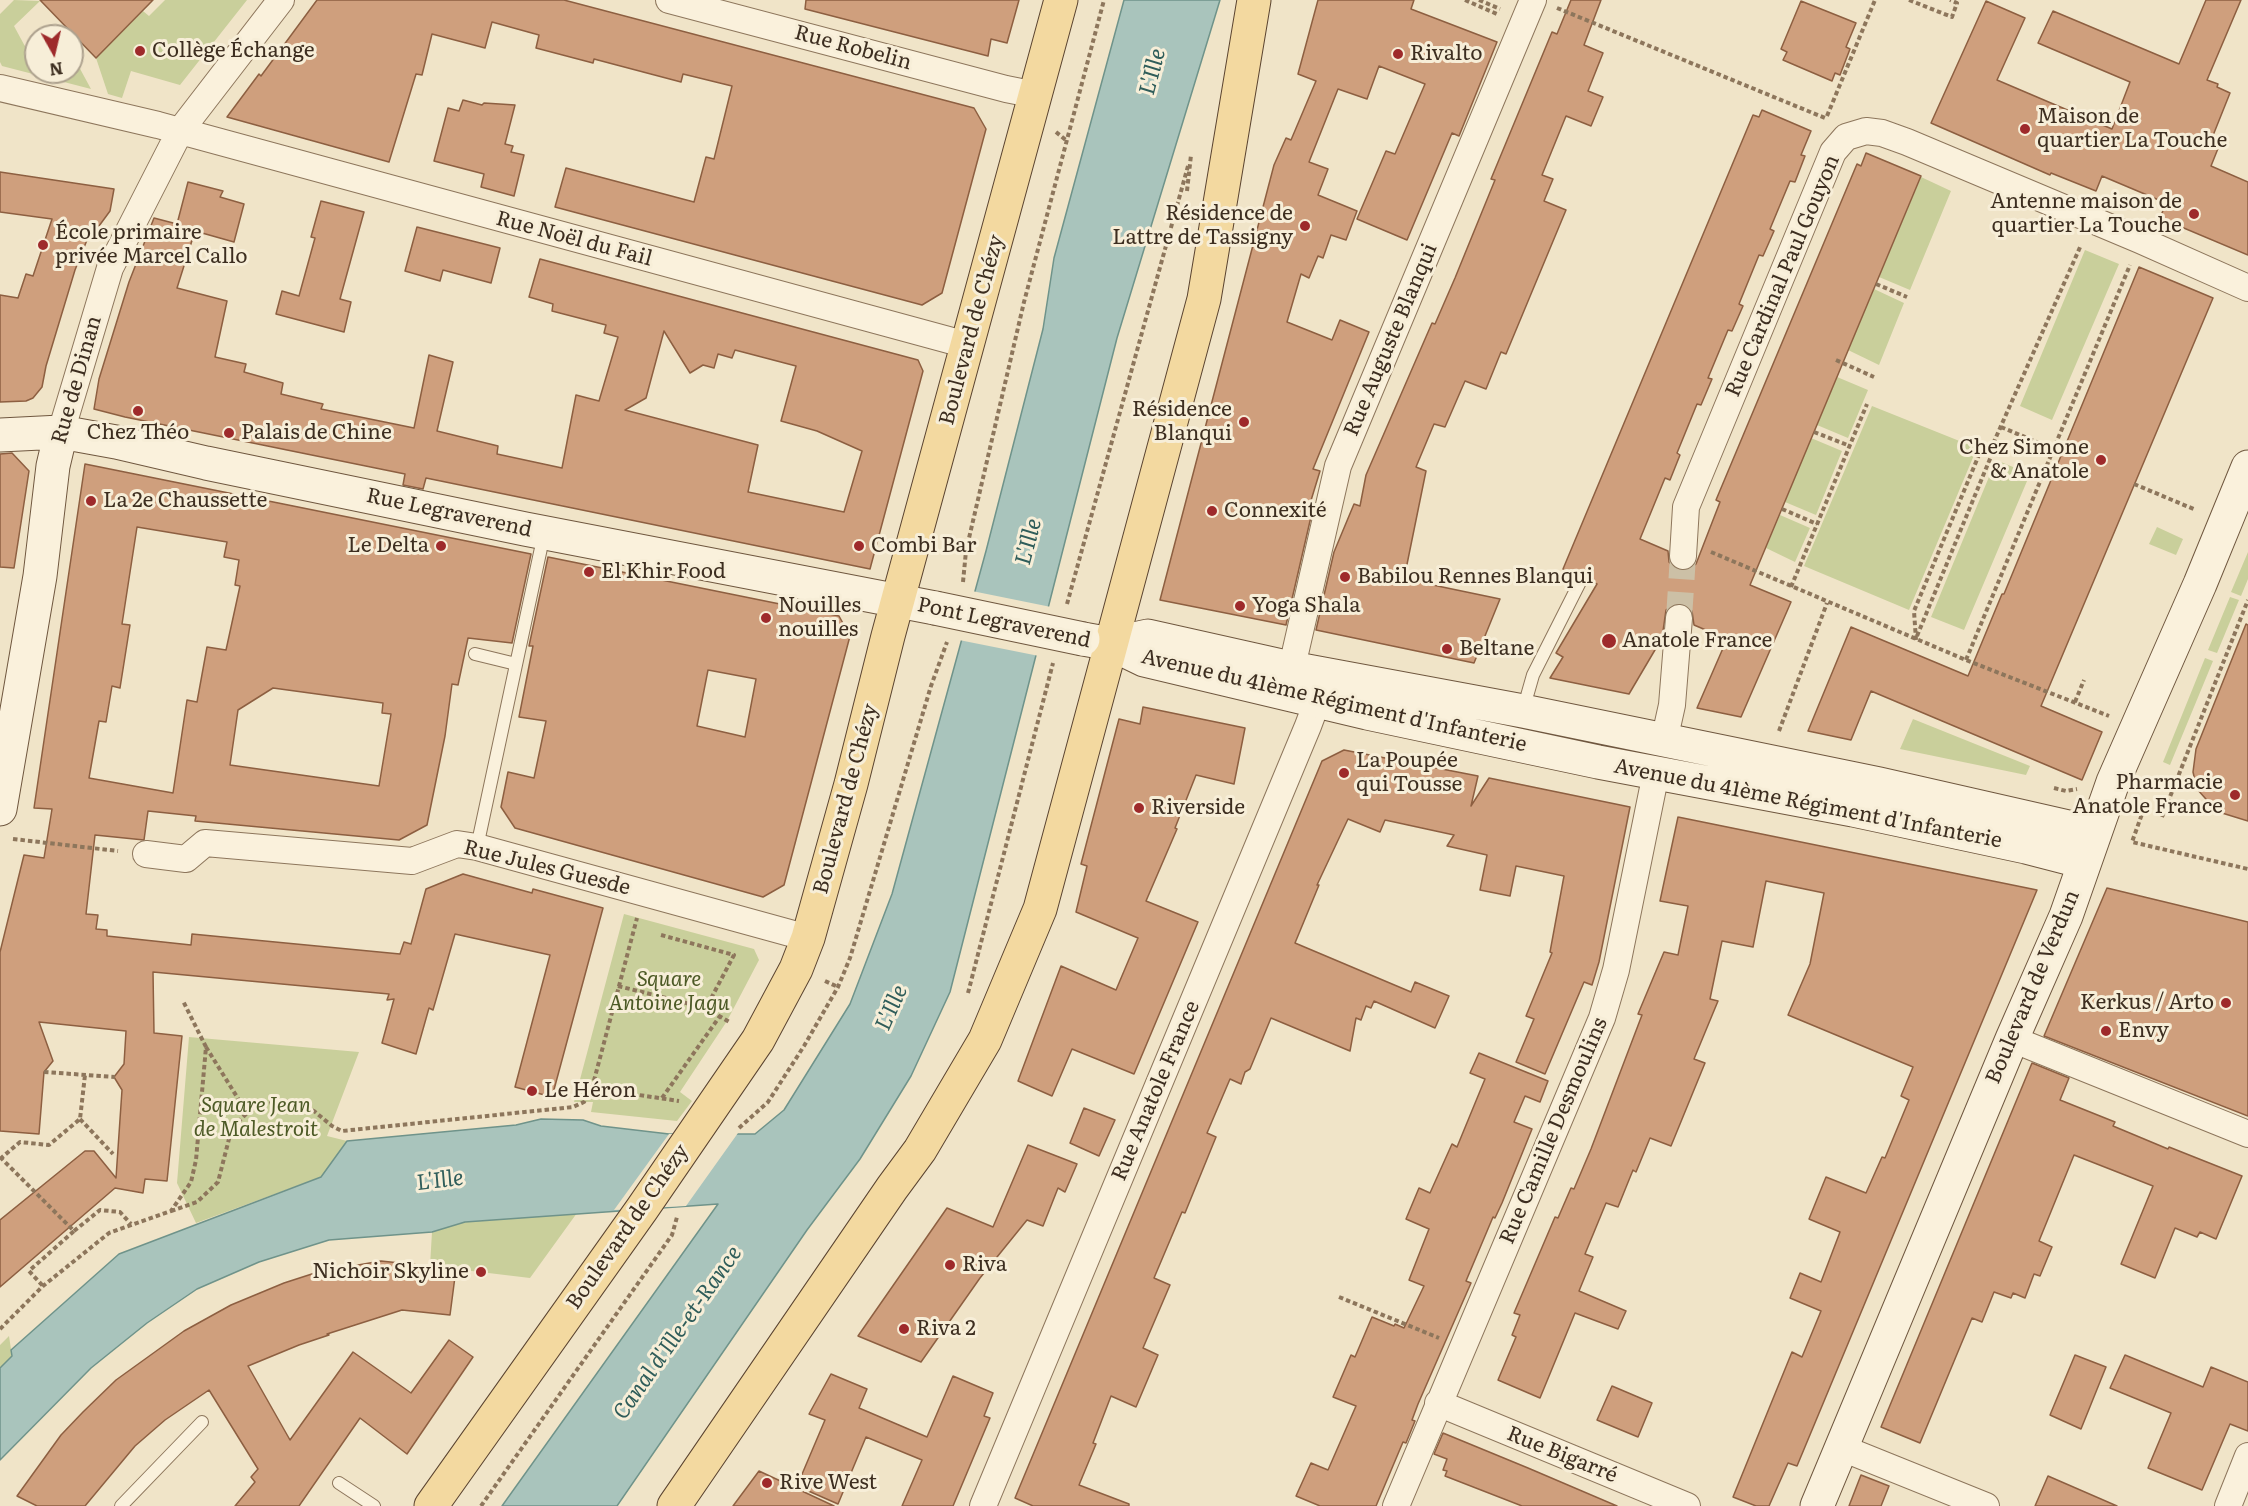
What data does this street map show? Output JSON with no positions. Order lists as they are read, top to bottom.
{
  "streets": {
    "main road": [
      "Boulevard de Chézy",
      "Rue de Dinan",
      "Rue Legraverend",
      "Pont Legraverend",
      "Avenue du 41ème Régiment d'Infanterie",
      "Boulevard de Verdun"
    ],
    "street": [
      "Rue Robelin",
      "Rue Noël du Fail",
      "Rue Cardinal Paul Gouyon",
      "Rue Auguste Blanqui",
      "Rue Jules Guesde",
      "Rue Anatole France",
      "Rue Camille Desmoulins",
      "Rue Bigarré"
    ]
  },
  "crossings": [
    ["Rue Robelin", "Boulevard de Chézy"],
    ["Rue Noël du Fail", "Boulevard de Chézy"],
    ["Rue Noël du Fail", "Rue de Dinan"],
    ["Boulevard de Chézy", "Rue Legraverend"],
    ["Boulevard de Chézy", "Pont Legraverend"],
    ["Boulevard de Chézy", "Rue Jules Guesde"],
    ["Rue Auguste Blanqui", "Avenue du 41ème Régiment d'Infanterie"],
    ["Rue de Dinan", "Rue Legraverend"],
    ["Rue Legraverend", "Pont Legraverend"],
    ["Pont Legraverend", "Avenue du 41ème Régiment d'Infanterie"],
    ["Avenue du 41ème Régiment d'Infanterie", "Boulevard de Verdun"],
    ["Avenue du 41ème Régiment d'Infanterie", "Rue Anatole France"],
    ["Avenue du 41ème Régiment d'Infanterie", "Rue Camille Desmoulins"],
    ["Rue Camille Desmoulins", "Rue Bigarré"]
  ],
  "water": ["L'Ille", "Canal d'Ille-et-Rance"],
  "parks": ["Square Antoine Jagu", "Square Jean de Malestroit"],
  "places": [
    "Collège Échange",
    "Rivalto",
    "Maison de quartier La Touche",
    "Antenne maison de quartier La Touche",
    "Résidence de Lattre de Tassigny",
    "École primaire privée Marcel Callo",
    "Chez Théo",
    "Résidence Blanqui",
    "Palais de Chine",
    "Chez Simone & Anatole",
    "La 2e Chaussette",
    "Connexité",
    "Le Delta",
    "Combi Bar",
    "El Khir Food",
    "Babilou Rennes Blanqui",
    "Yoga Shala",
    "Nouilles nouilles",
    "Anatole France",
    "Beltane",
    "La Poupée qui Tousse",
    "Pharmacie Anatole France",
    "Riverside",
    "Kerkus / Arto",
    "Envy",
    "Le Héron",
    "Riva",
    "Nichoir Skyline",
    "Riva 2",
    "Rive West"
  ],
  "north": "bottom"
}
